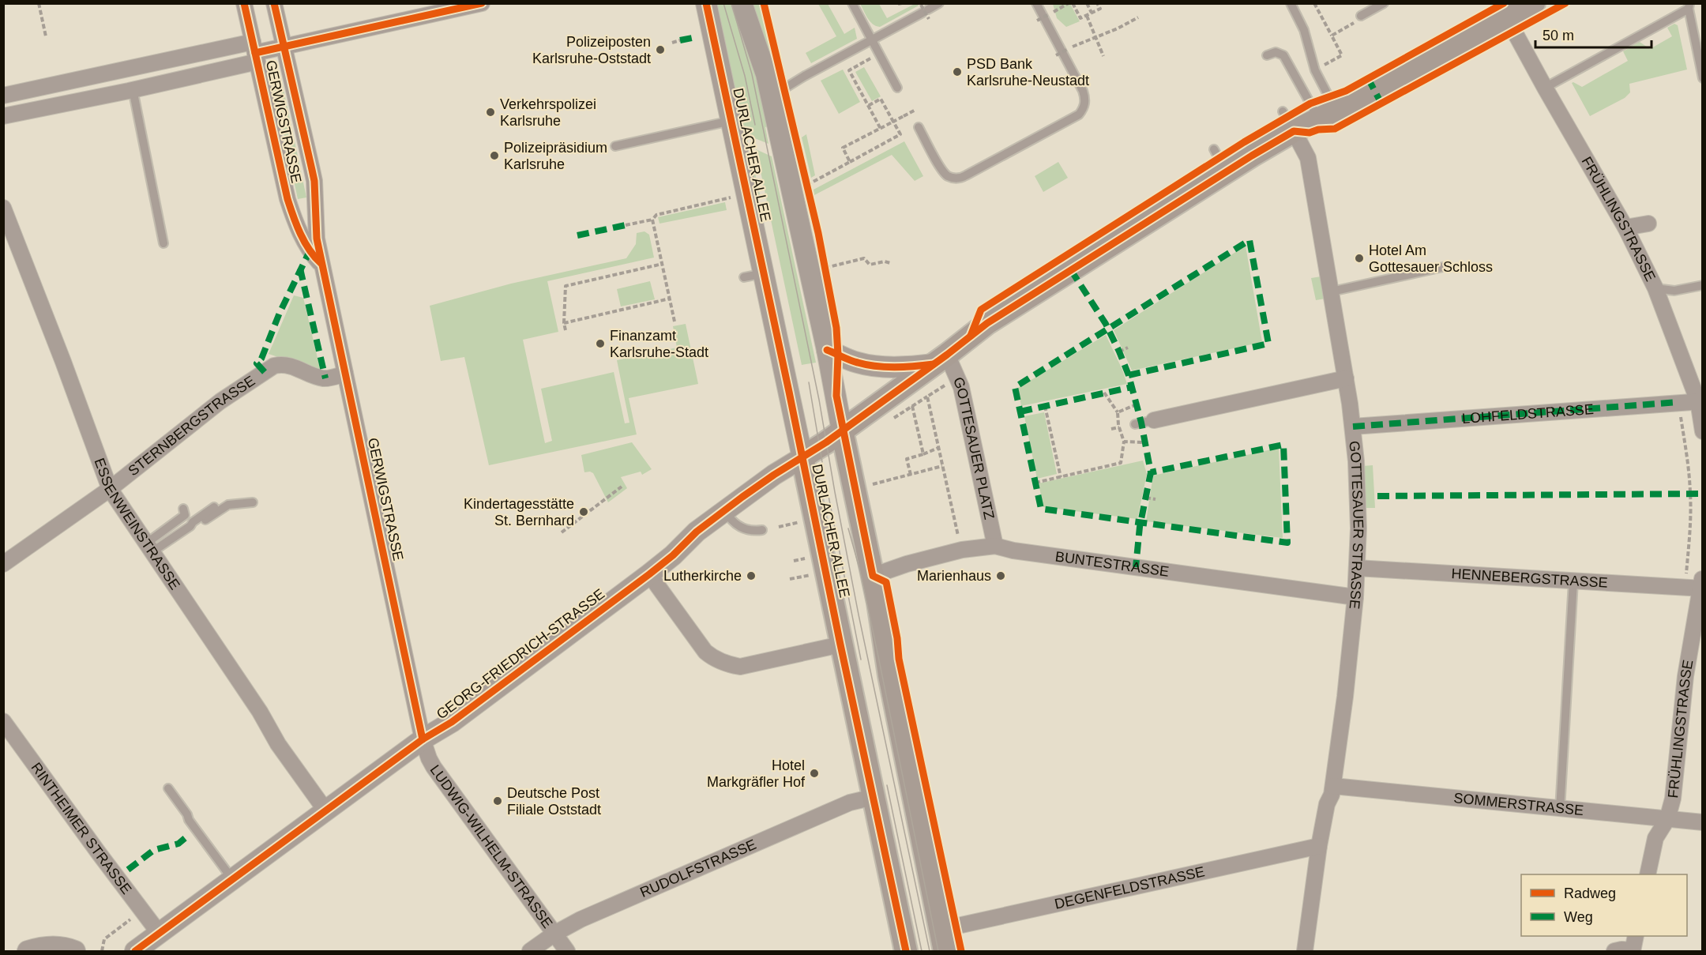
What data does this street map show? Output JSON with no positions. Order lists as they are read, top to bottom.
{
  "streets": {
    "main road": ["DURLACHER ALLEE"],
    "street": [
      "GERWIGSTRASSE",
      "FRÜHLINGSTRASSE",
      "LOHFELDSTRASSE",
      "STERNBERGSTRASSE",
      "GOTTESAUER PLATZ",
      "ESSENWEINSTRASSE",
      "GOTTESAUER STRASSE",
      "BUNTESTRASSE",
      "HENNEBERGSTRASSE",
      "GEORG-FRIEDRICH-STRASSE",
      "SOMMERSTRASSE",
      "RINTHEIMER STRASSE",
      "LUDWIG-WILHELM-STRASSE",
      "RUDOLFSTRASSE",
      "DEGENFELDSTRASSE"
    ]
  },
  "crossings": [
    ["GERWIGSTRASSE", "STERNBERGSTRASSE"],
    ["GERWIGSTRASSE", "GEORG-FRIEDRICH-STRASSE"],
    ["GERWIGSTRASSE", "LUDWIG-WILHELM-STRASSE"],
    ["DURLACHER ALLEE", "GEORG-FRIEDRICH-STRASSE"],
    ["DURLACHER ALLEE", "RUDOLFSTRASSE"],
    ["FRÜHLINGSTRASSE", "LOHFELDSTRASSE"],
    ["FRÜHLINGSTRASSE", "HENNEBERGSTRASSE"],
    ["FRÜHLINGSTRASSE", "SOMMERSTRASSE"],
    ["LOHFELDSTRASSE", "GOTTESAUER STRASSE"],
    ["STERNBERGSTRASSE", "ESSENWEINSTRASSE"],
    ["GOTTESAUER PLATZ", "BUNTESTRASSE"],
    ["ESSENWEINSTRASSE", "GEORG-FRIEDRICH-STRASSE"],
    ["GOTTESAUER STRASSE", "BUNTESTRASSE"],
    ["GOTTESAUER STRASSE", "HENNEBERGSTRASSE"],
    ["GOTTESAUER STRASSE", "SOMMERSTRASSE"],
    ["GOTTESAUER STRASSE", "DEGENFELDSTRASSE"],
    ["GEORG-FRIEDRICH-STRASSE", "RINTHEIMER STRASSE"],
    ["GEORG-FRIEDRICH-STRASSE", "LUDWIG-WILHELM-STRASSE"],
    ["LUDWIG-WILHELM-STRASSE", "RUDOLFSTRASSE"]
  ],
  "places": [
    "Polizeiposten Karlsruhe-Oststadt",
    "PSD Bank Karlsruhe-Neustadt",
    "Verkehrspolizei Karlsruhe",
    "Polizeipräsidium Karlsruhe",
    "Hotel Am Gottesauer Schloss",
    "Finanzamt Karlsruhe-Stadt",
    "Kindertagesstätte St. Bernhard",
    "Lutherkirche",
    "Marienhaus",
    "Hotel Markgräfler Hof",
    "Deutsche Post Filiale Oststadt"
  ],
  "legend": ["Radweg", "Weg"],
  "scale_bar": "50 m"
}
